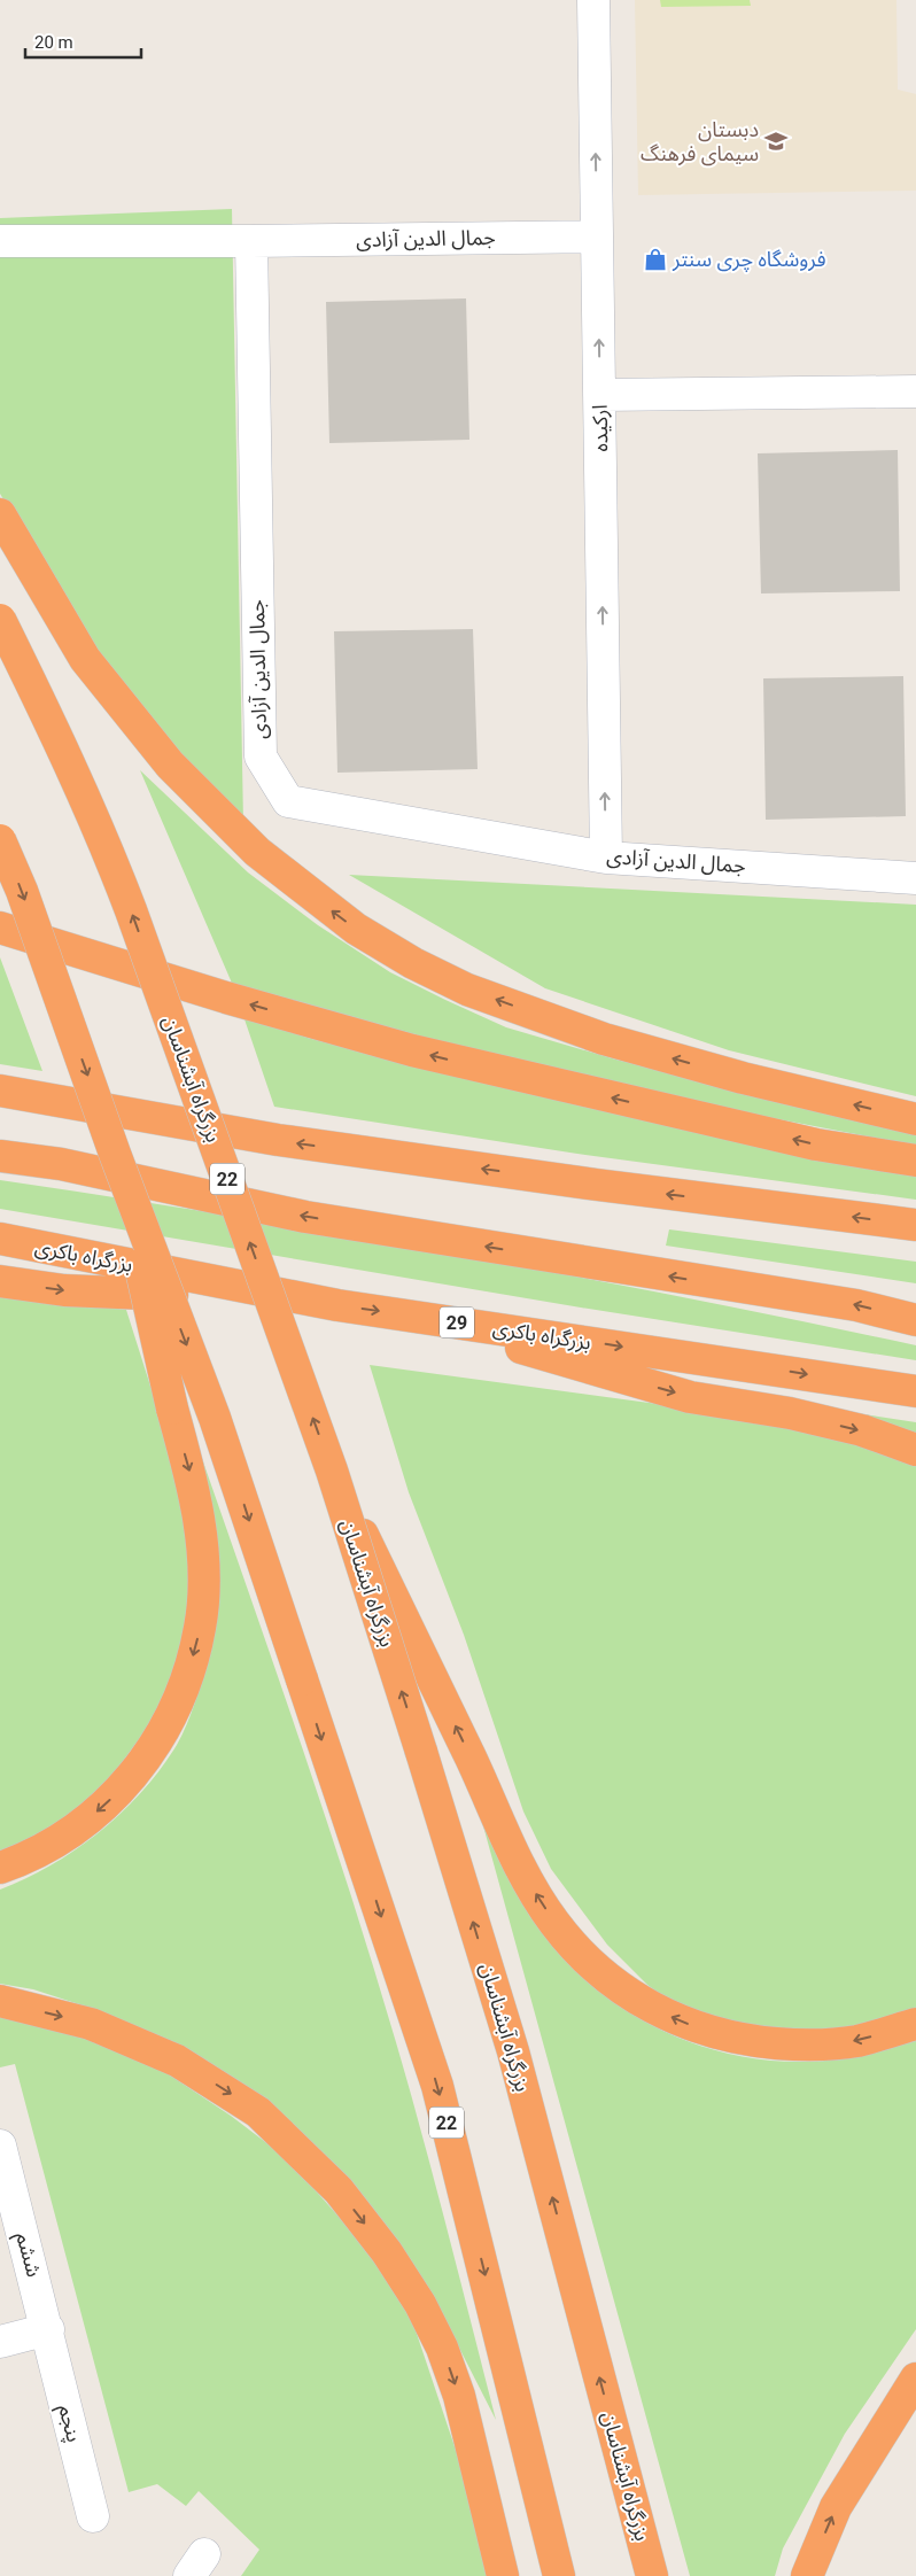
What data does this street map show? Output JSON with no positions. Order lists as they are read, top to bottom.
{
  "streets": {
    "highway": [
      "بزرگراه آبشناسان",
      "22",
      "بزرگراه باکری",
      "29"
    ],
    "street": [
      "جمال الدین آزادی",
      "ارکیده",
      "ششم",
      "پنجم"
    ]
  },
  "crossings": [
    ["جمال الدین آزادی", "ارکیده"],
    ["ششم", "پنجم"]
  ],
  "one_way": ["ارکیده"],
  "places": {
    "school or university": ["دبستان سیمای فرهنگ"],
    "shop": ["فروشگاه چری سنتر"]
  },
  "scale_bar": "20 m"
}
